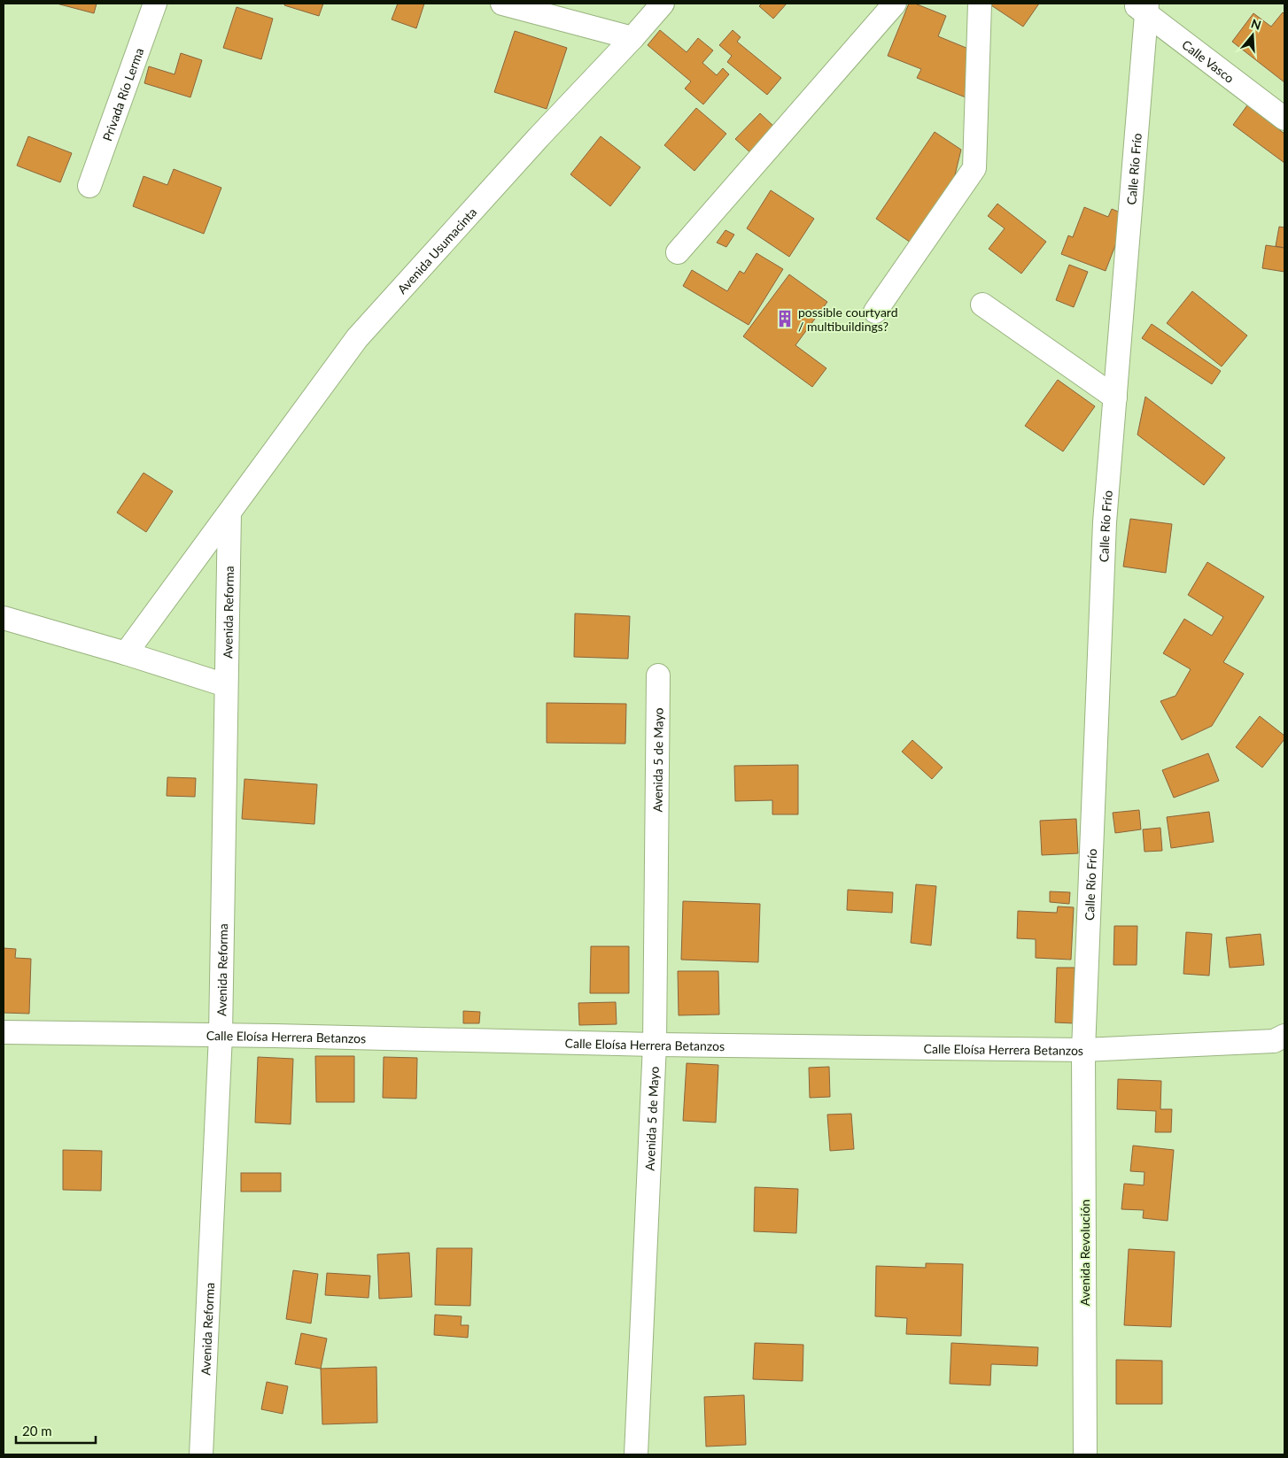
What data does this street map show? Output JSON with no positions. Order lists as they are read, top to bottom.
{
  "streets": {
    "street": [
      "Calle Vasco",
      "Privada Río Lerma",
      "Calle Río Frío",
      "Avenida Usumacinta",
      "Avenida Reforma",
      "Avenida 5 de Mayo",
      "Calle Eloísa Herrera Betanzos",
      "Avenida Revolución"
    ]
  },
  "crossings": [
    ["Calle Vasco", "Calle Río Frío"],
    ["Calle Río Frío", "Calle Eloísa Herrera Betanzos"],
    ["Calle Río Frío", "Avenida Revolución"],
    ["Avenida Usumacinta", "Avenida Reforma"],
    ["Avenida Reforma", "Calle Eloísa Herrera Betanzos"],
    ["Avenida 5 de Mayo", "Calle Eloísa Herrera Betanzos"],
    ["Calle Eloísa Herrera Betanzos", "Avenida Revolución"]
  ],
  "places": {
    "building": ["possible courtyard / multibuildings?"]
  },
  "scale_bar": "20 m",
  "north": "top"
}
